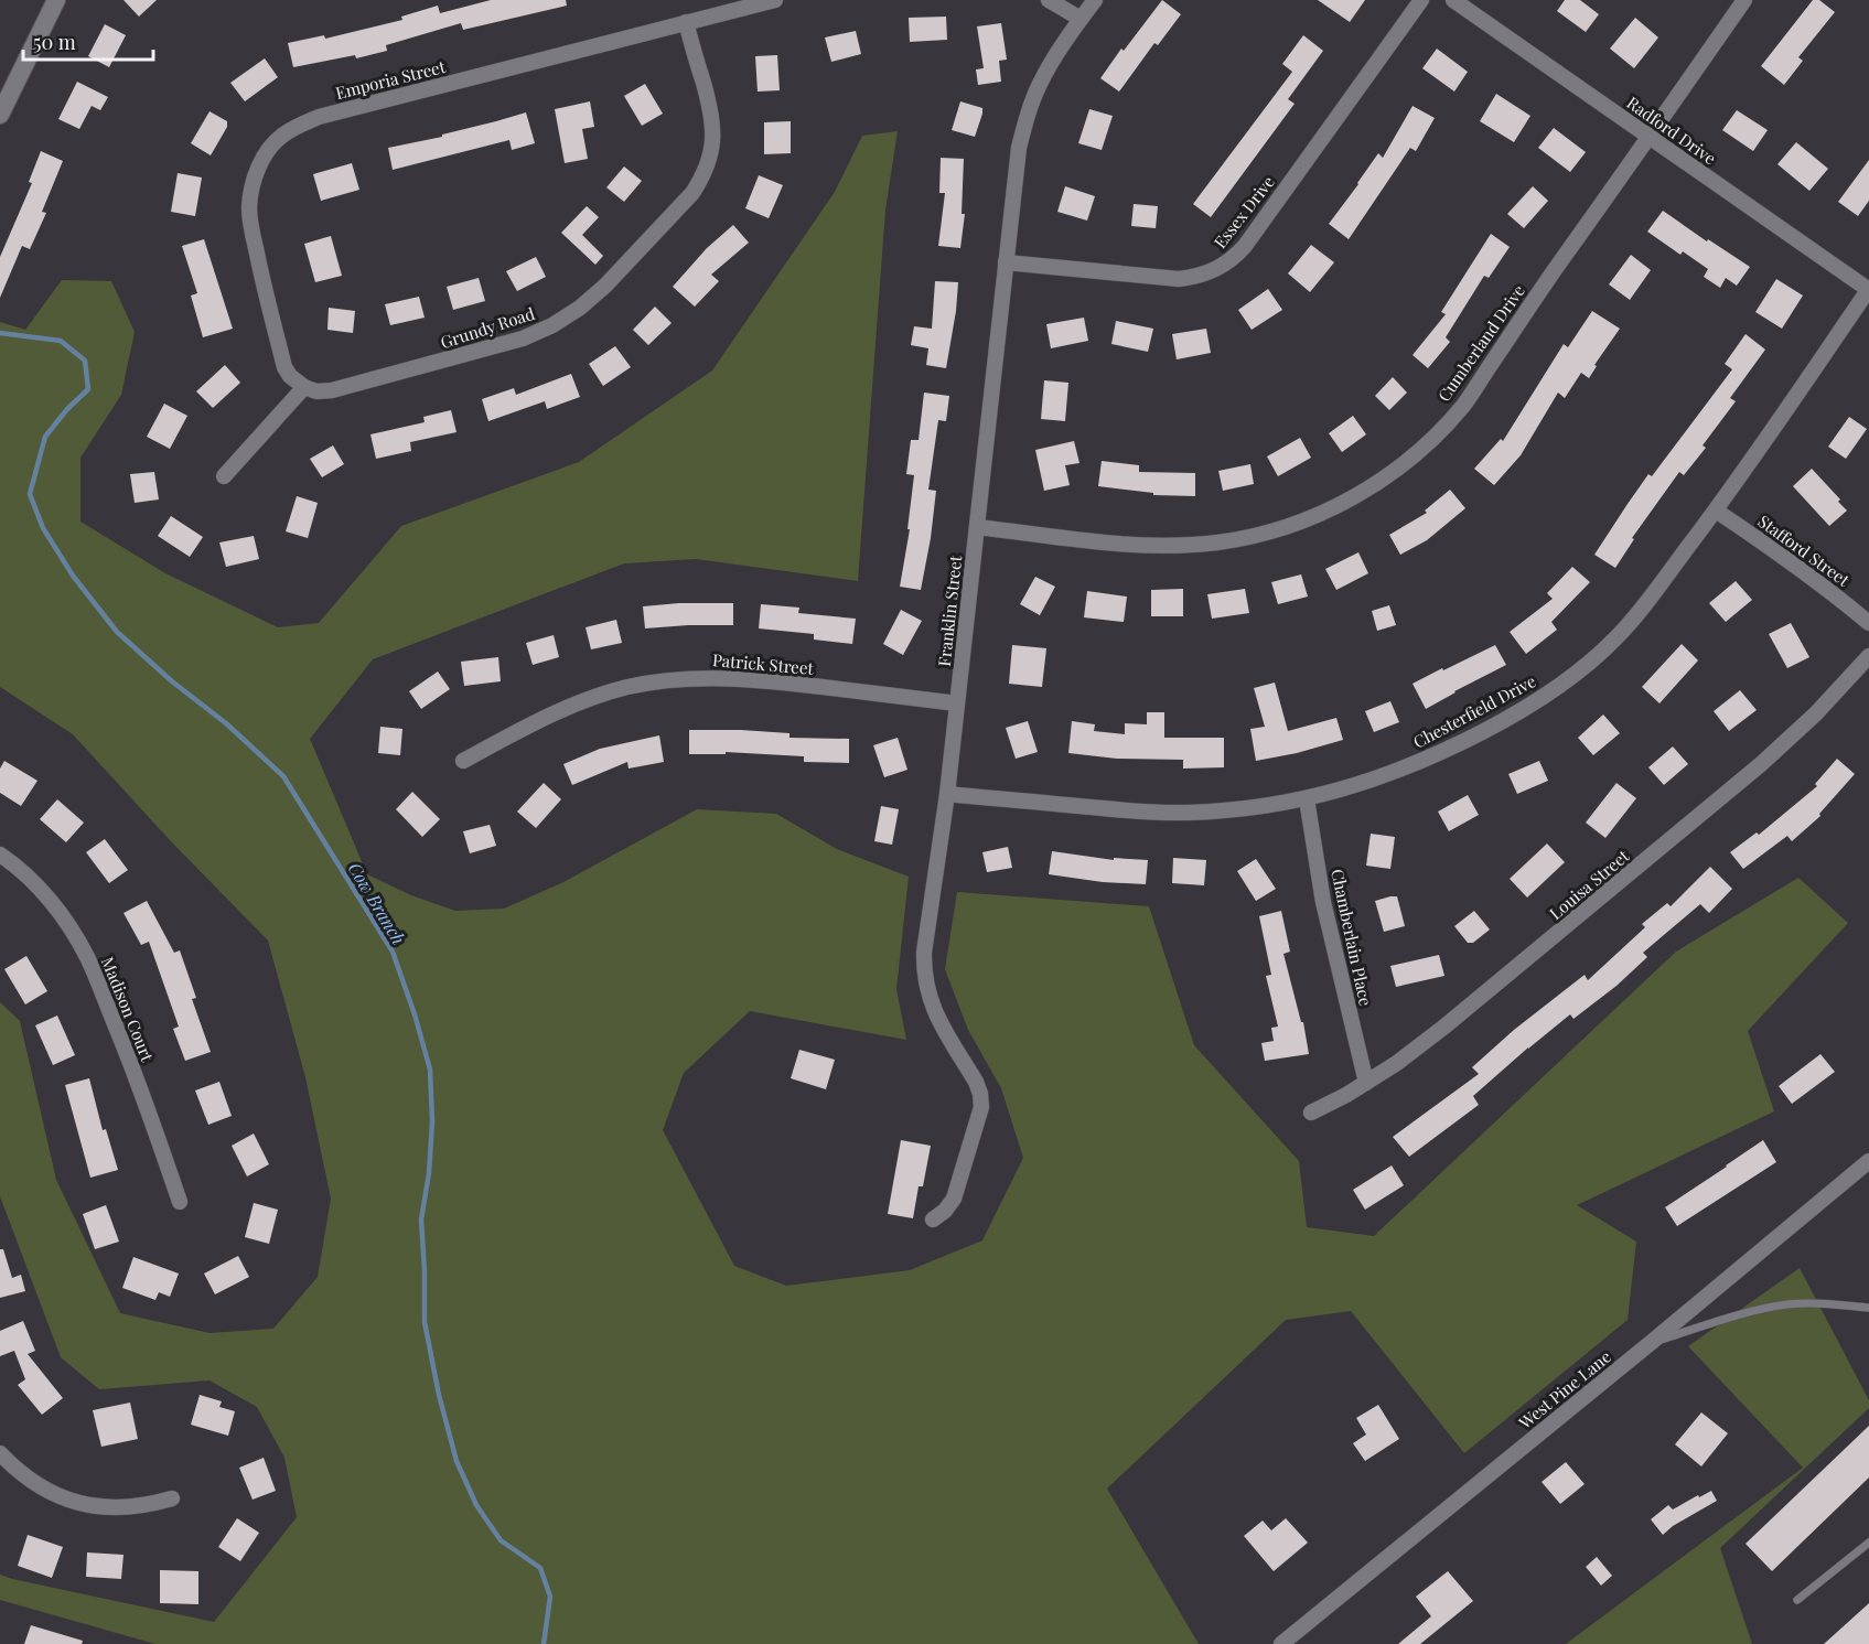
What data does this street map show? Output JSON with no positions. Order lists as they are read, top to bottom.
{
  "streets": {
    "street": [
      "Emporia Street",
      "Radford Drive",
      "Essex Drive",
      "Grundy Road",
      "Cumberland Drive",
      "Stafford Street",
      "Franklin Street",
      "Patrick Street",
      "Chesterfield Drive",
      "Louisa Street",
      "Chamberlain Place",
      "Madison Court",
      "West Pine Lane"
    ]
  },
  "crossings": [
    ["Emporia Street", "Grundy Road"],
    ["Radford Drive", "Cumberland Drive"],
    ["Radford Drive", "Chesterfield Drive"],
    ["Essex Drive", "Franklin Street"],
    ["Cumberland Drive", "Franklin Street"],
    ["Stafford Street", "Chesterfield Drive"],
    ["Franklin Street", "Patrick Street"],
    ["Franklin Street", "Chesterfield Drive"],
    ["Chesterfield Drive", "Chamberlain Place"],
    ["Louisa Street", "Chamberlain Place"]
  ],
  "water": ["Cow Branch"],
  "scale_bar": "50 m"
}
